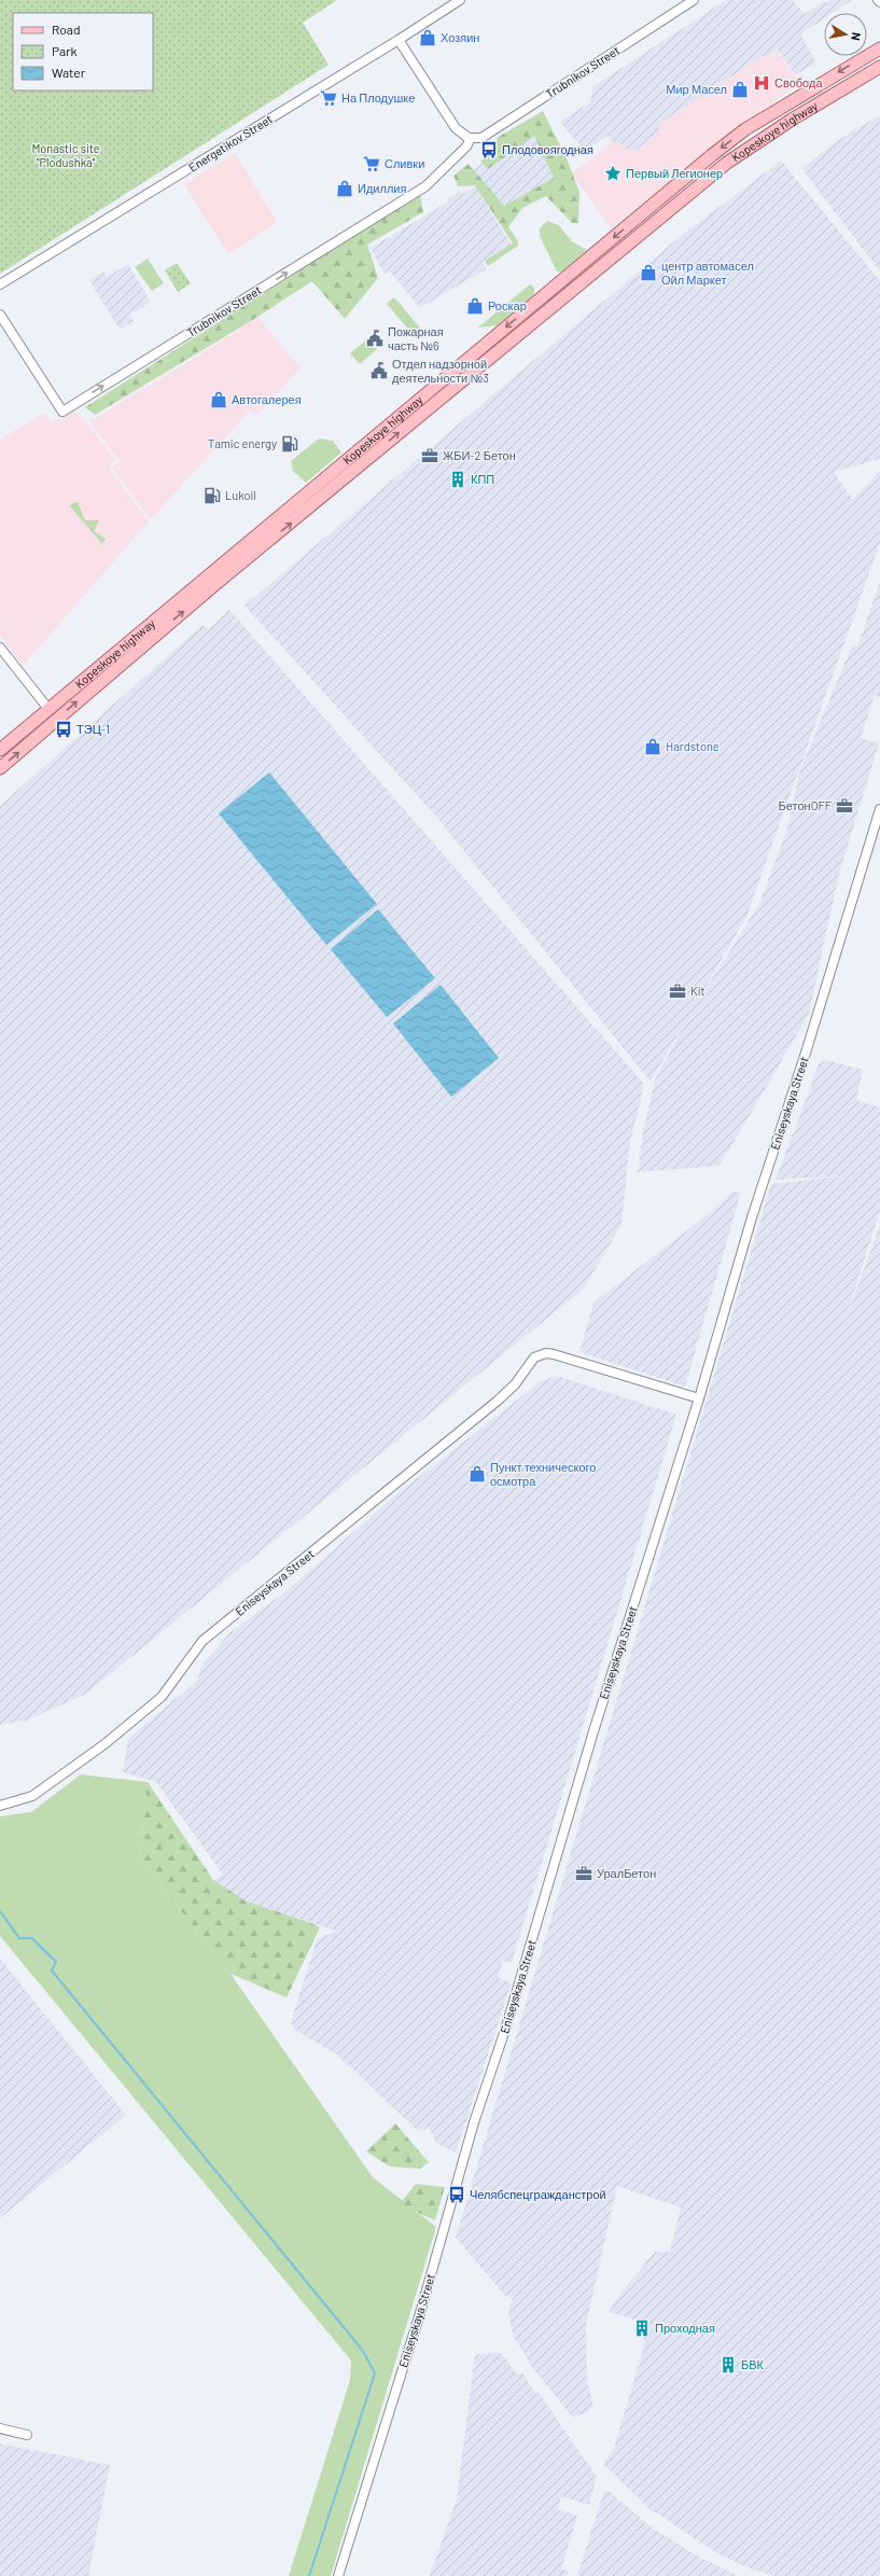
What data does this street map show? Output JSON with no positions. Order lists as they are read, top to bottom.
{
  "streets": {
    "main road": ["Kopeskoye highway"],
    "street": ["Trubnikov Street", "Energetikov Street", "Eniseyskaya Street"]
  },
  "one_way": ["Trubnikov Street"],
  "parks": ["Monastic site \"Plodushka\""],
  "places": {
    "shop": [
      "Хозяин",
      "Мир Масел",
      "Идиллия",
      "центр автомасел Ойл Маркет",
      "Роскар",
      "Автогалерея",
      "Hardstone",
      "Пункт технического осмотра"
    ],
    "hospital": ["Свобода"],
    "supermarket": ["На Плодушке", "Сливки"],
    "bus stop": ["Плодовоягодная", "ТЭЦ-1", "Челябспецгражданстрой"],
    "place": ["Первый Легионер"],
    "public building": ["Пожарная часть №6", "Отдел надзорной деятельности №3"],
    "fuel station": ["Tamic energy", "Lukoil"],
    "office": [
      "ЖБИ-2 Бетон",
      "БетонOFF",
      "Kit",
      "УралБетон"
    ],
    "building": ["КПП", "Проходная", "БВК"]
  },
  "legend": ["Road", "Park", "Water"],
  "north": "right"
}
